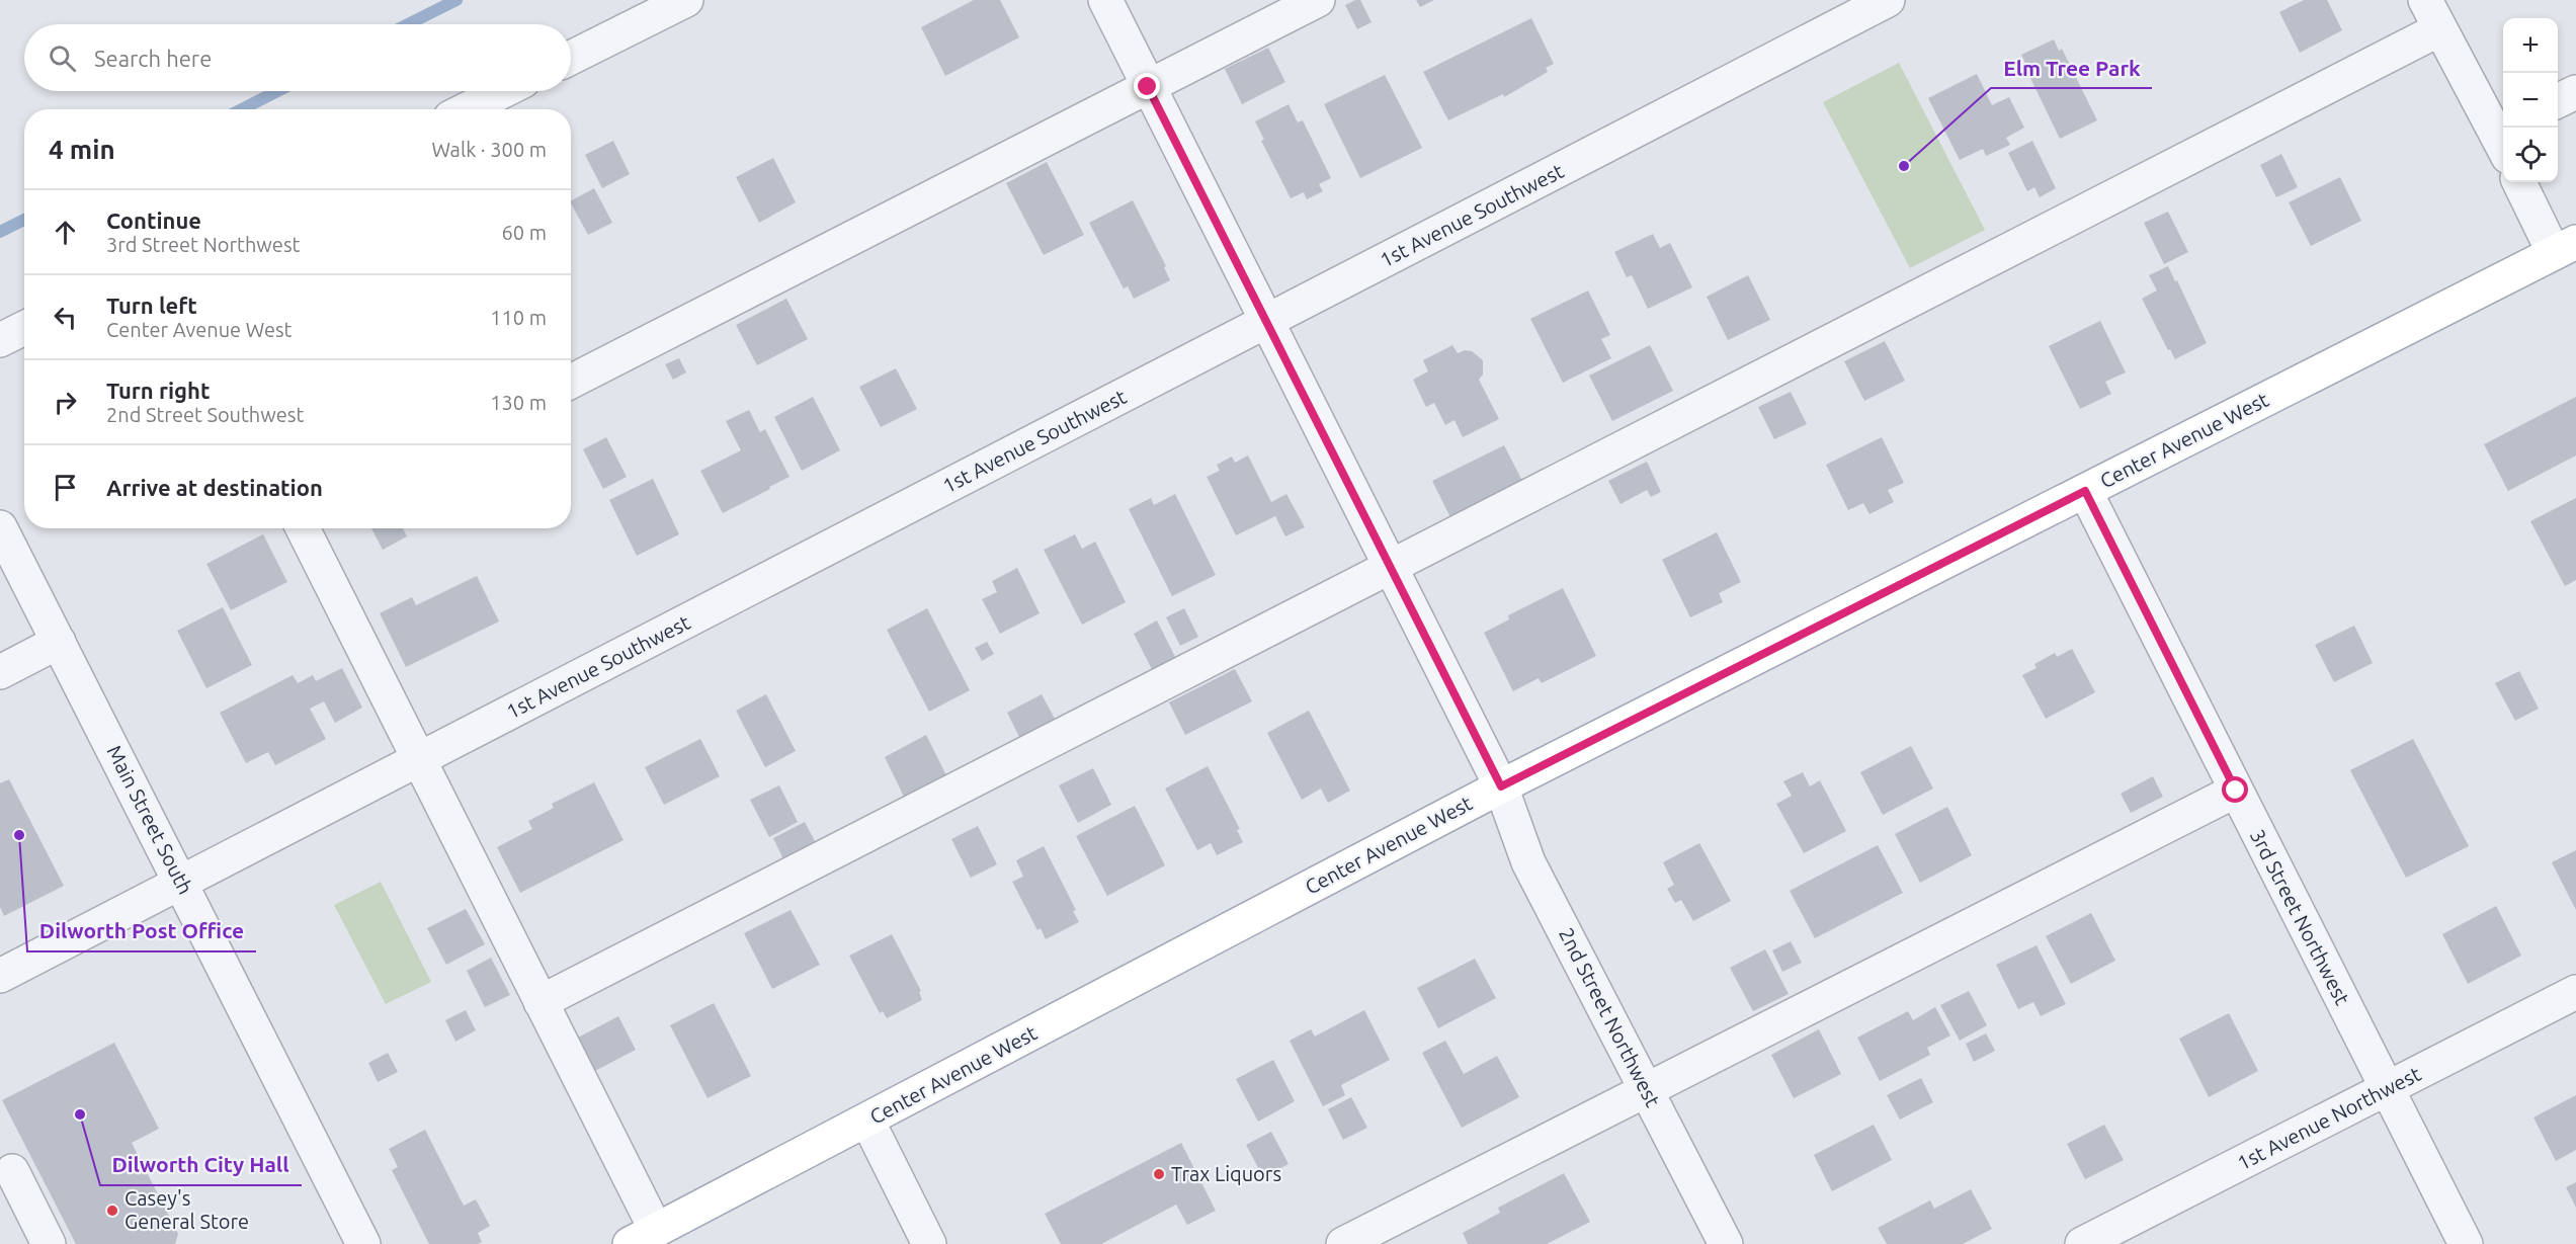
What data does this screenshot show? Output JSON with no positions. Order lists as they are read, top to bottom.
{
  "streets": {
    "main road": ["Center Avenue West"],
    "street": [
      "1st Avenue Southwest",
      "Main Street South",
      "3rd Street Northwest",
      "2nd Street Northwest",
      "1st Avenue Northwest"
    ]
  },
  "crossings": [
    ["1st Avenue Southwest", "Main Street South"],
    ["1st Avenue Southwest", "2nd Street Northwest"],
    ["Center Avenue West", "3rd Street Northwest"],
    ["Center Avenue West", "2nd Street Northwest"],
    ["3rd Street Northwest", "1st Avenue Northwest"]
  ],
  "places": [
    "Elm Tree Park",
    "Dilworth Post Office",
    "Dilworth City Hall",
    "Trax Liquors",
    "Casey's General Store"
  ],
  "page": {
    "map_buttons": ["+", "−"],
    "search": "Search here",
    "heading": ["4 min", "Walk · 300 m"],
    "list": [
      ["Continue", "3rd Street Northwest", "60 m"],
      ["Turn left", "Center Avenue West", "110 m"],
      ["Turn right", "2nd Street Southwest", "130 m"],
      "Arrive at destination"
    ]
  }
}
